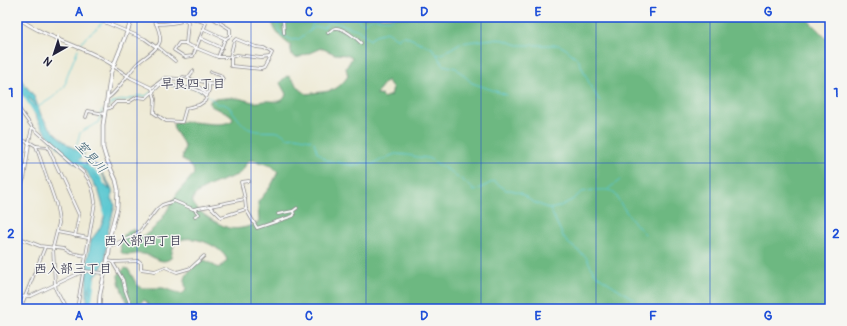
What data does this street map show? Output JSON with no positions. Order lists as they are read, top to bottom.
{
  "districts": ["早良四丁目", "西入部四丁目", "西入部三丁目"],
  "water": ["室見川"],
  "north": "bottom left",
  "grid": {
    "columns": [
      "A",
      "B",
      "C",
      "D",
      "E",
      "F",
      "G"
    ],
    "rows": ["1", "2"]
  }
}
